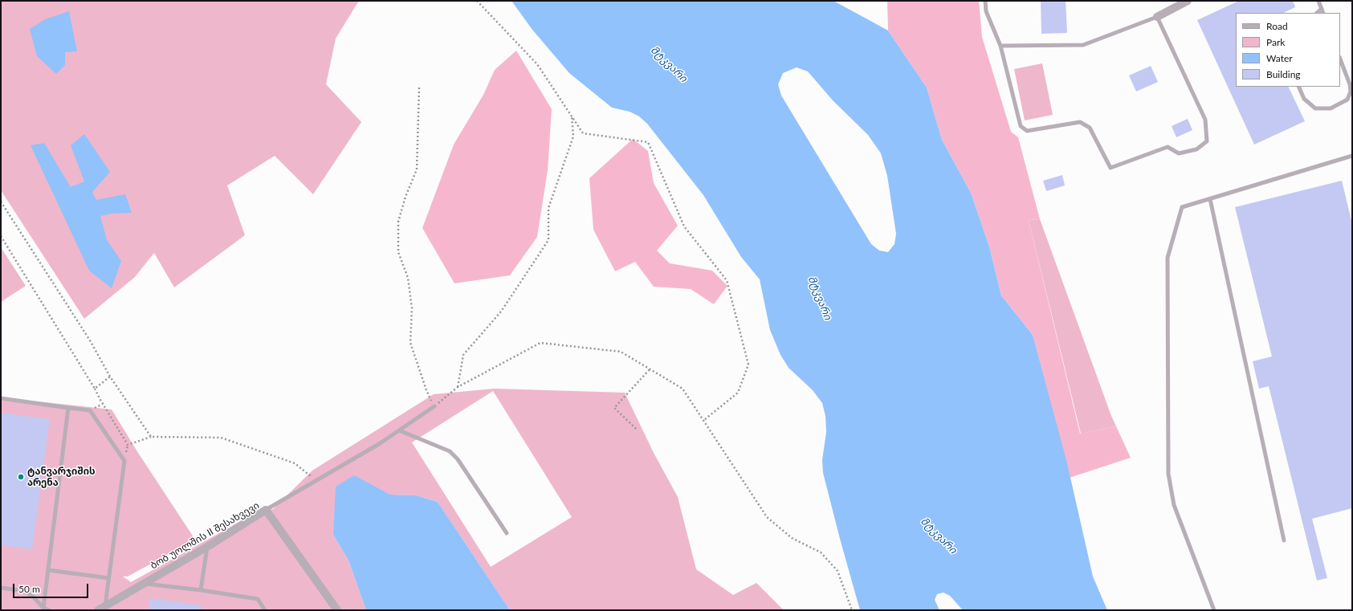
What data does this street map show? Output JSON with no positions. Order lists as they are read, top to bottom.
{
  "streets": {
    "street": ["ბობ უოლშის II შესახვევი"]
  },
  "water": ["მტკვარი"],
  "places": ["ტანვარჯიშის არენა"],
  "legend": [
    "Road",
    "Park",
    "Water",
    "Building"
  ],
  "scale_bar": "50 m"
}
